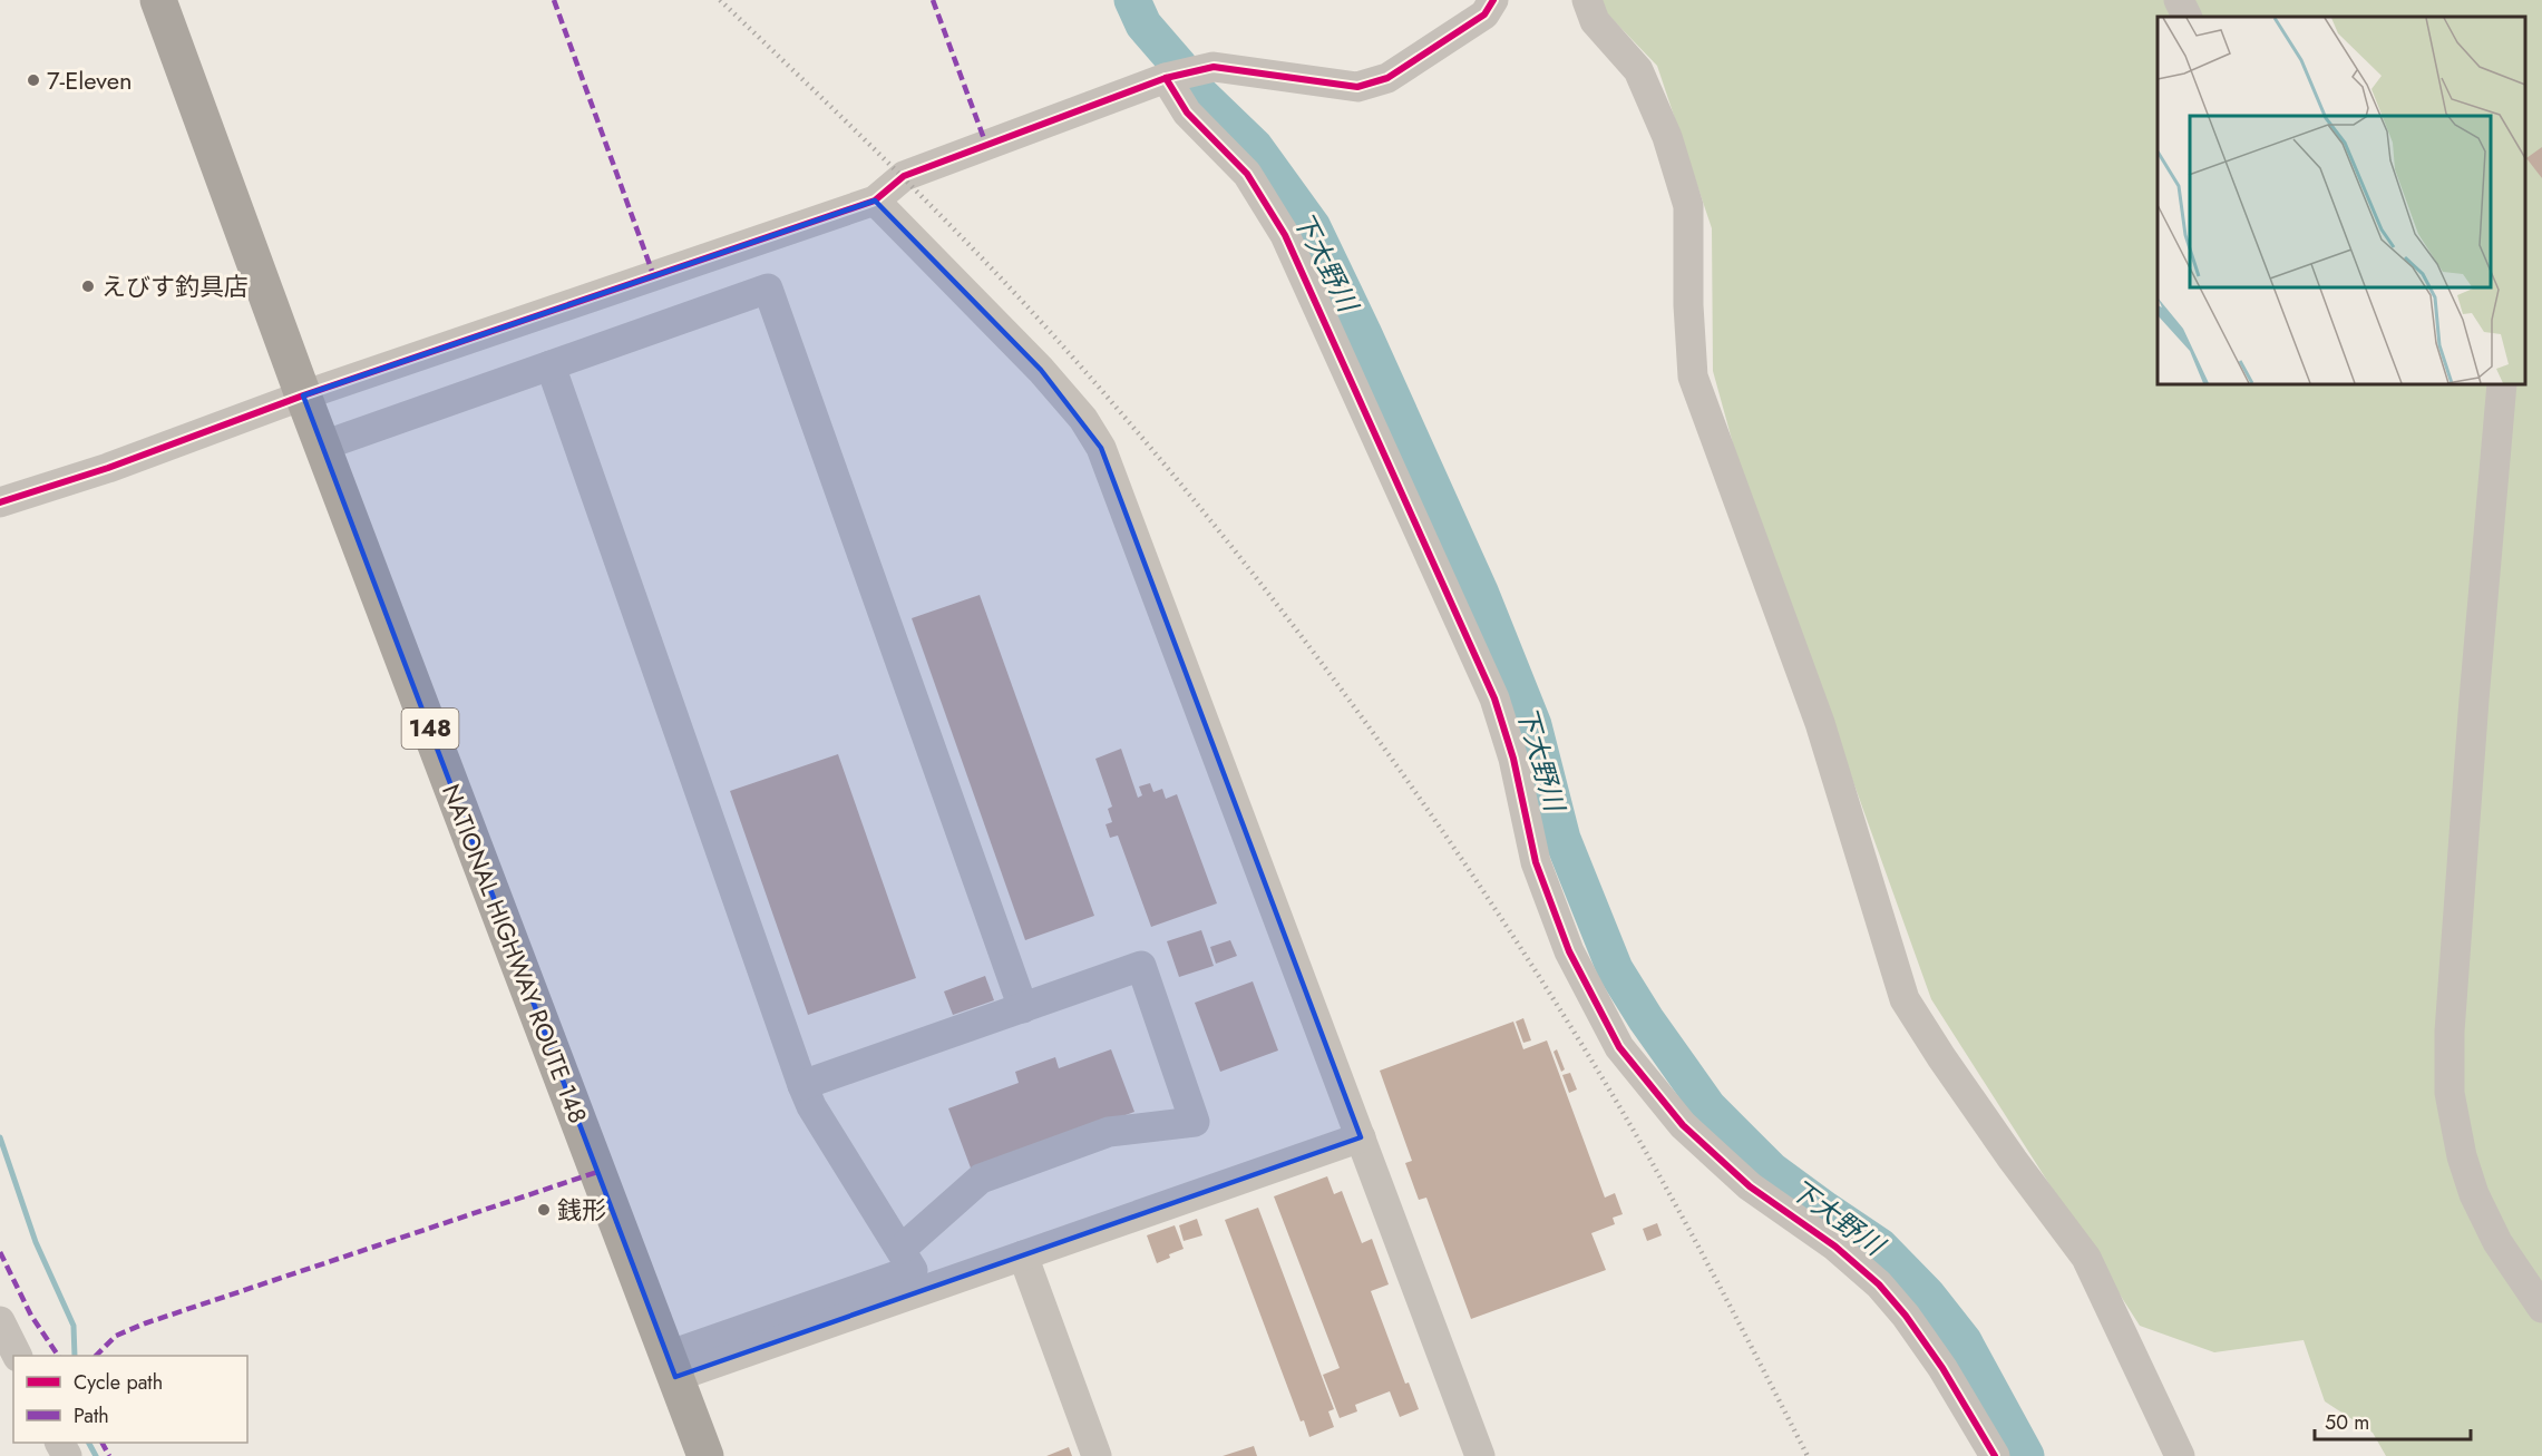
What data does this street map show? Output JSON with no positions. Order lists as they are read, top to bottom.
{
  "streets": {
    "highway": ["148", "NATIONAL HIGHWAY ROUTE 148"]
  },
  "water": ["下大野川"],
  "places": ["7-Eleven", "えびす釣具店", "銭形"],
  "legend": ["Cycle path", "Path"],
  "scale_bar": "50 m"
}
